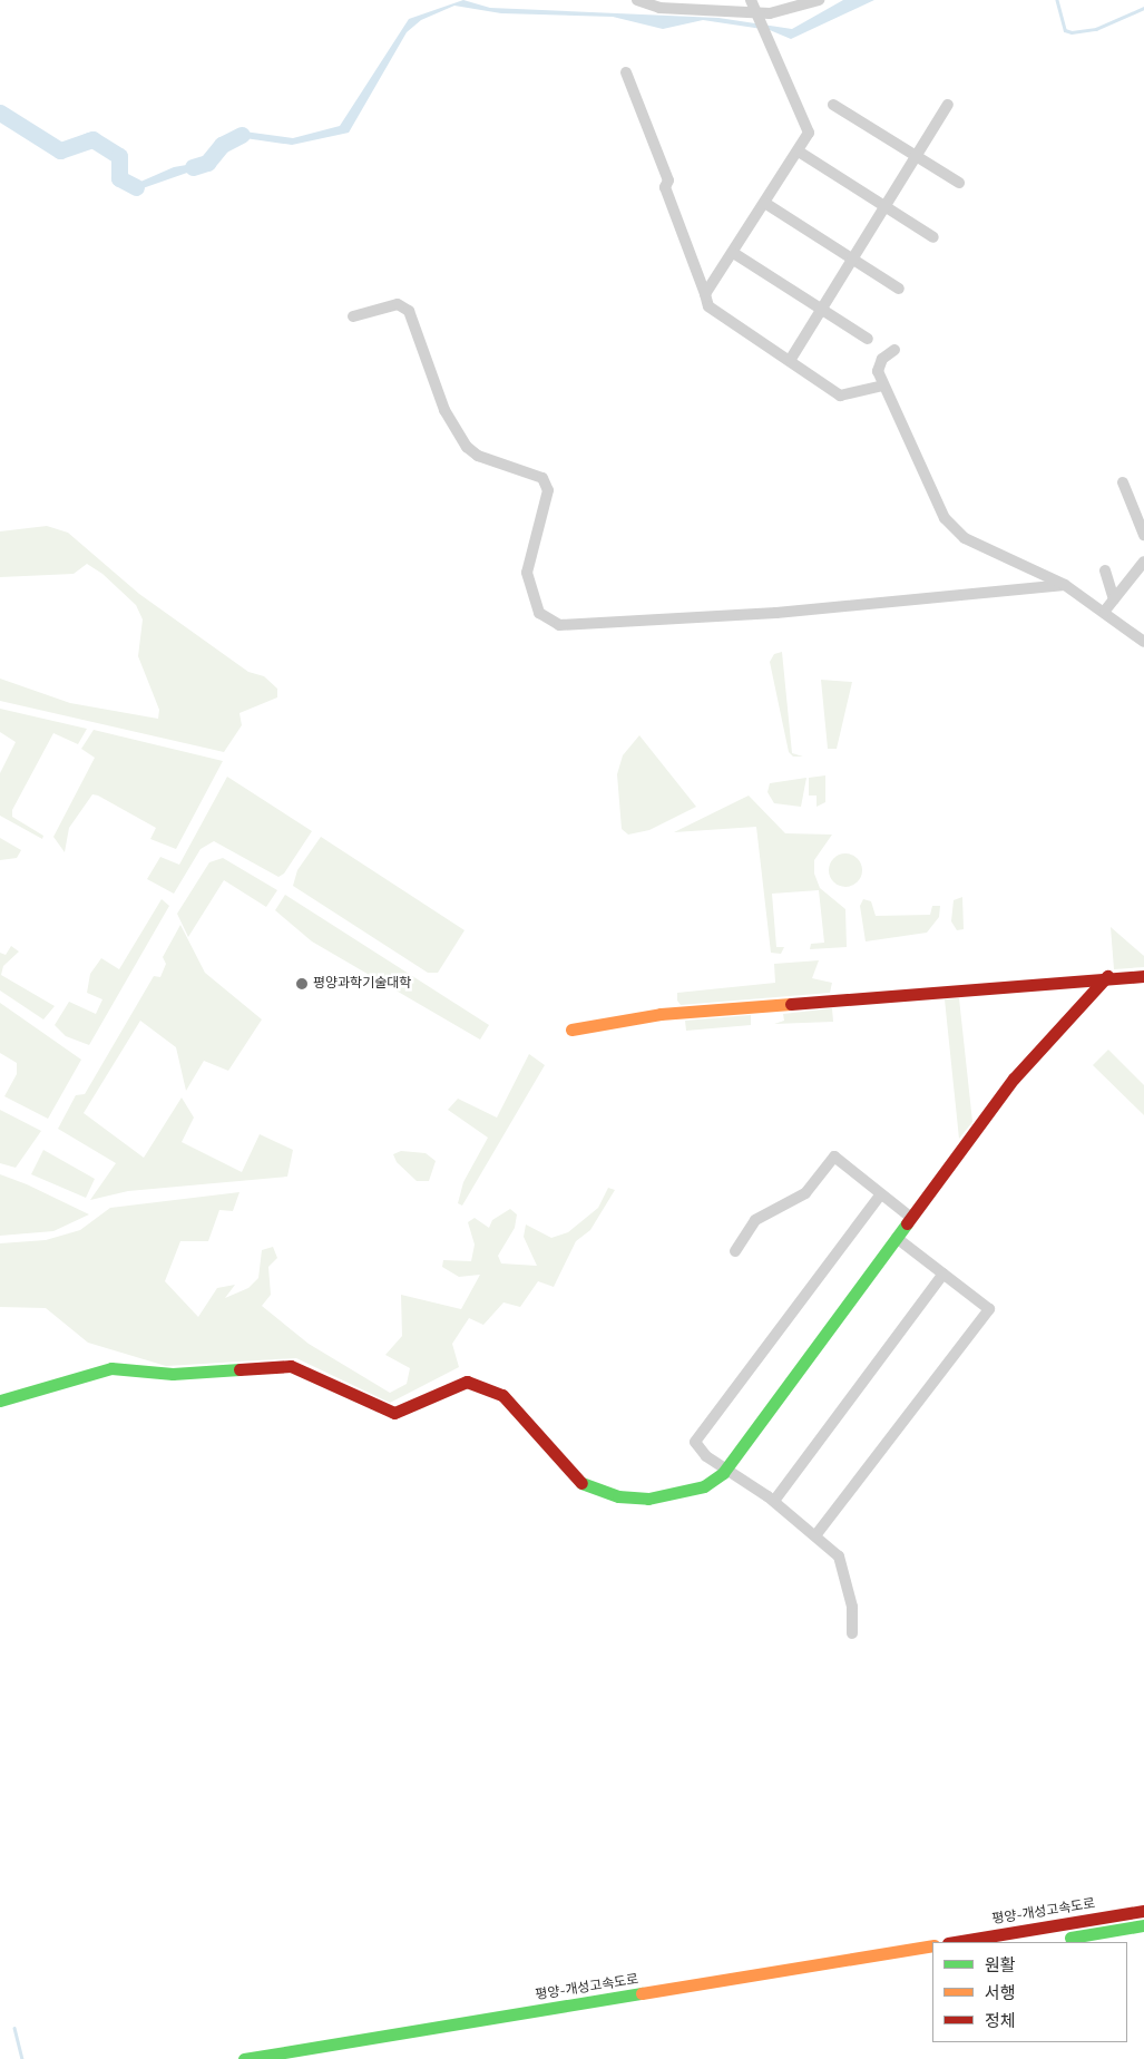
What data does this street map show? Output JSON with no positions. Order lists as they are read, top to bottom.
{
  "streets": {
    "main road": ["평양-개성고속도로"]
  },
  "places": ["평양과학기술대학"],
  "legend": ["원활", "서행", "정체"]
}
